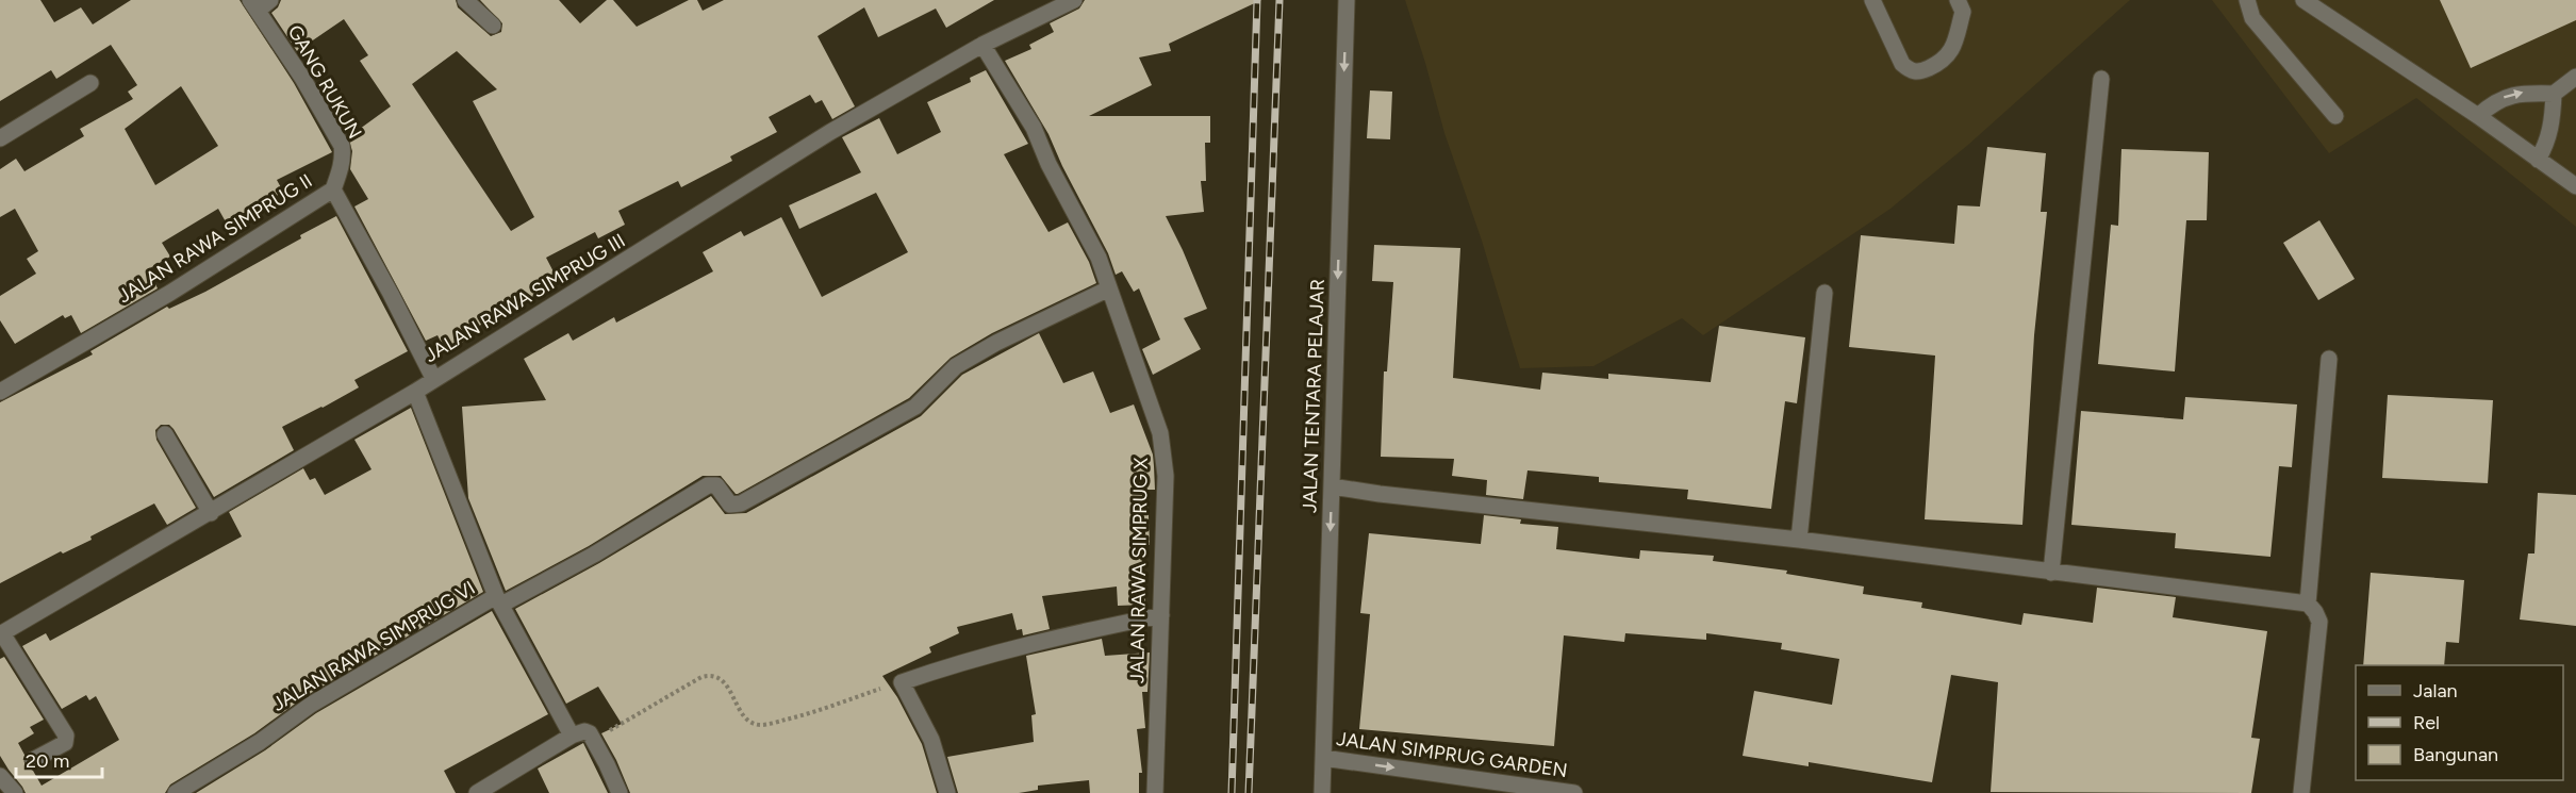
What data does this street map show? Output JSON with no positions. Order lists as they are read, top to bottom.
{
  "streets": {
    "street": [
      "GANG RUKUN",
      "JALAN RAWA SIMPRUG II",
      "JALAN RAWA SIMPRUG III",
      "JALAN TENTARA PELAJAR",
      "JALAN RAWA SIMPRUG X",
      "JALAN RAWA SIMPRUG VI",
      "JALAN SIMPRUG GARDEN"
    ]
  },
  "crossings": [
    ["GANG RUKUN", "JALAN RAWA SIMPRUG II"],
    ["JALAN RAWA SIMPRUG II", "JALAN RAWA SIMPRUG III"],
    ["JALAN RAWA SIMPRUG III", "JALAN RAWA SIMPRUG X"],
    ["JALAN TENTARA PELAJAR", "JALAN SIMPRUG GARDEN"],
    ["JALAN RAWA SIMPRUG X", "JALAN RAWA SIMPRUG VI"]
  ],
  "one_way": ["JALAN TENTARA PELAJAR", "JALAN SIMPRUG GARDEN"],
  "legend": ["Jalan", "Rel", "Bangunan"],
  "scale_bar": "20 m"
}
